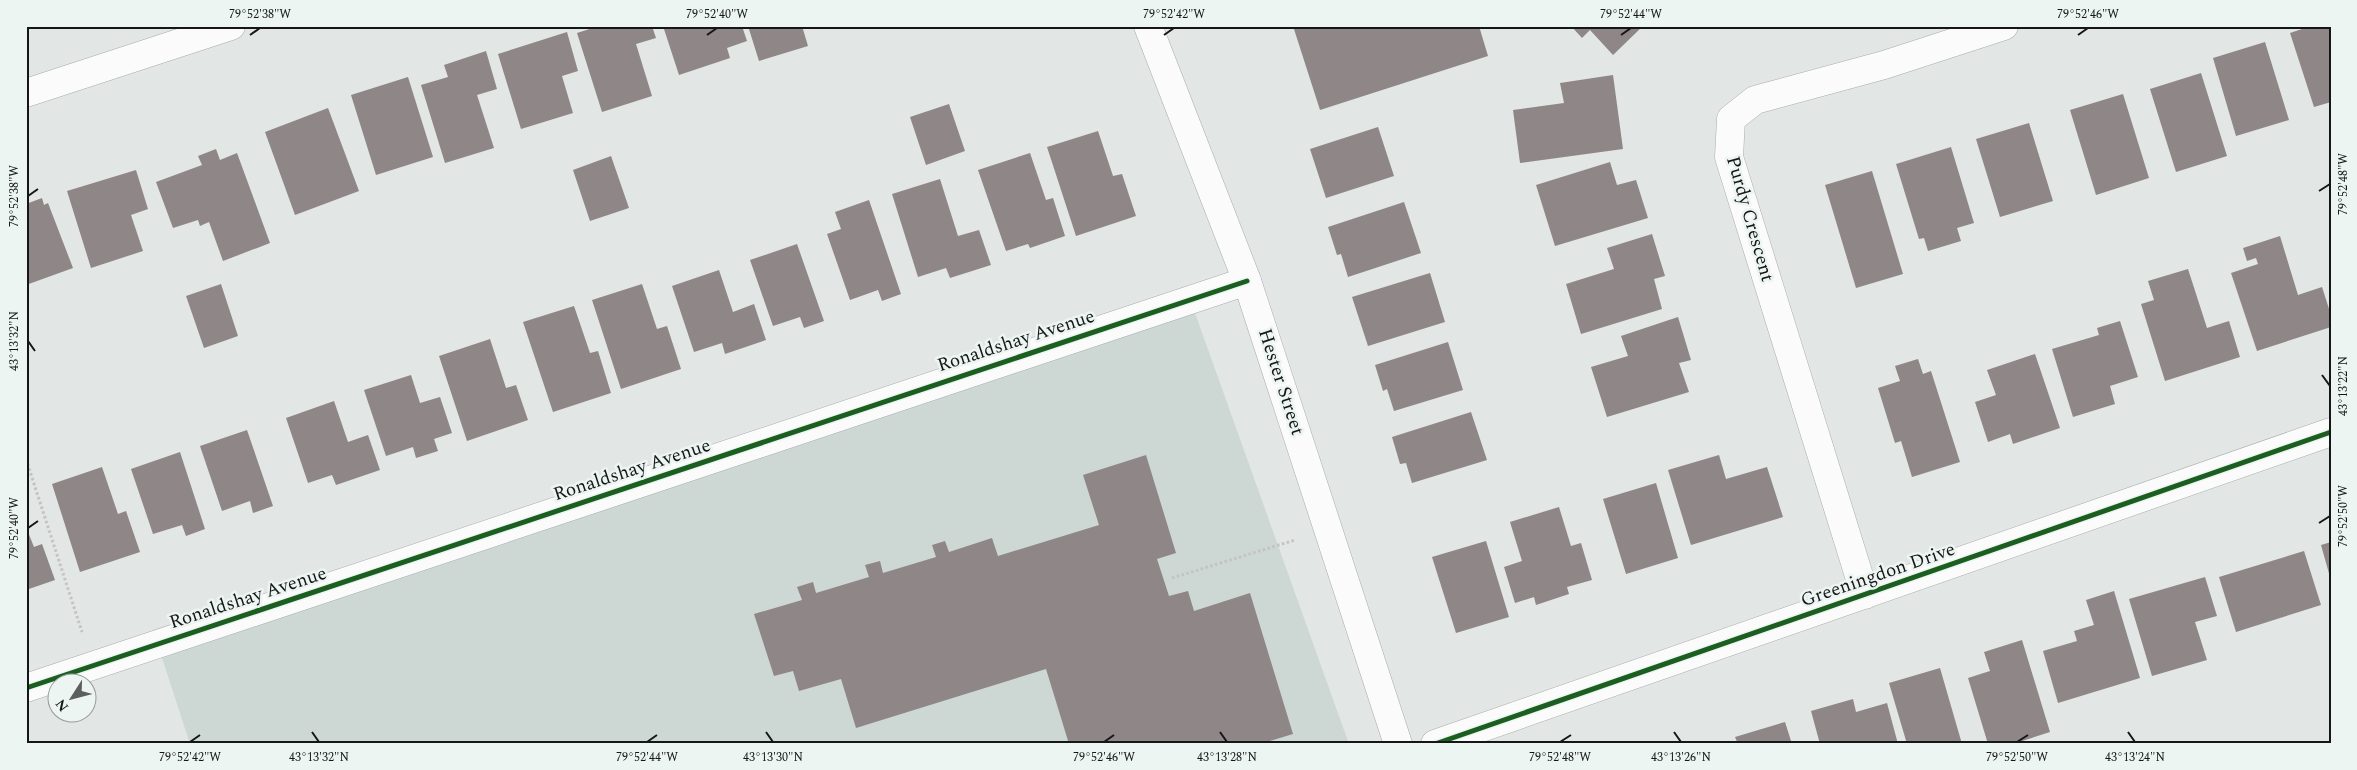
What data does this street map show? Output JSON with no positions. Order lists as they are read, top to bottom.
{
  "streets": {
    "street": [
      "Purdy Crescent",
      "Ronaldshay Avenue",
      "Hester Street",
      "Greeningdon Drive"
    ]
  },
  "crossings": [
    ["Purdy Crescent", "Greeningdon Drive"],
    ["Ronaldshay Avenue", "Hester Street"]
  ],
  "north": "bottom left",
  "coordinates": [
    "79°52'38\"W",
    "79°52'40\"W",
    "79°52'42\"W",
    "79°52'44\"W",
    "79°52'46\"W",
    "79°52'48\"W",
    "43°13'32\"N",
    "43°13'22\"N",
    "79°52'50\"W",
    "43°13'30\"N",
    "43°13'28\"N",
    "43°13'26\"N",
    "43°13'24\"N"
  ]
}
